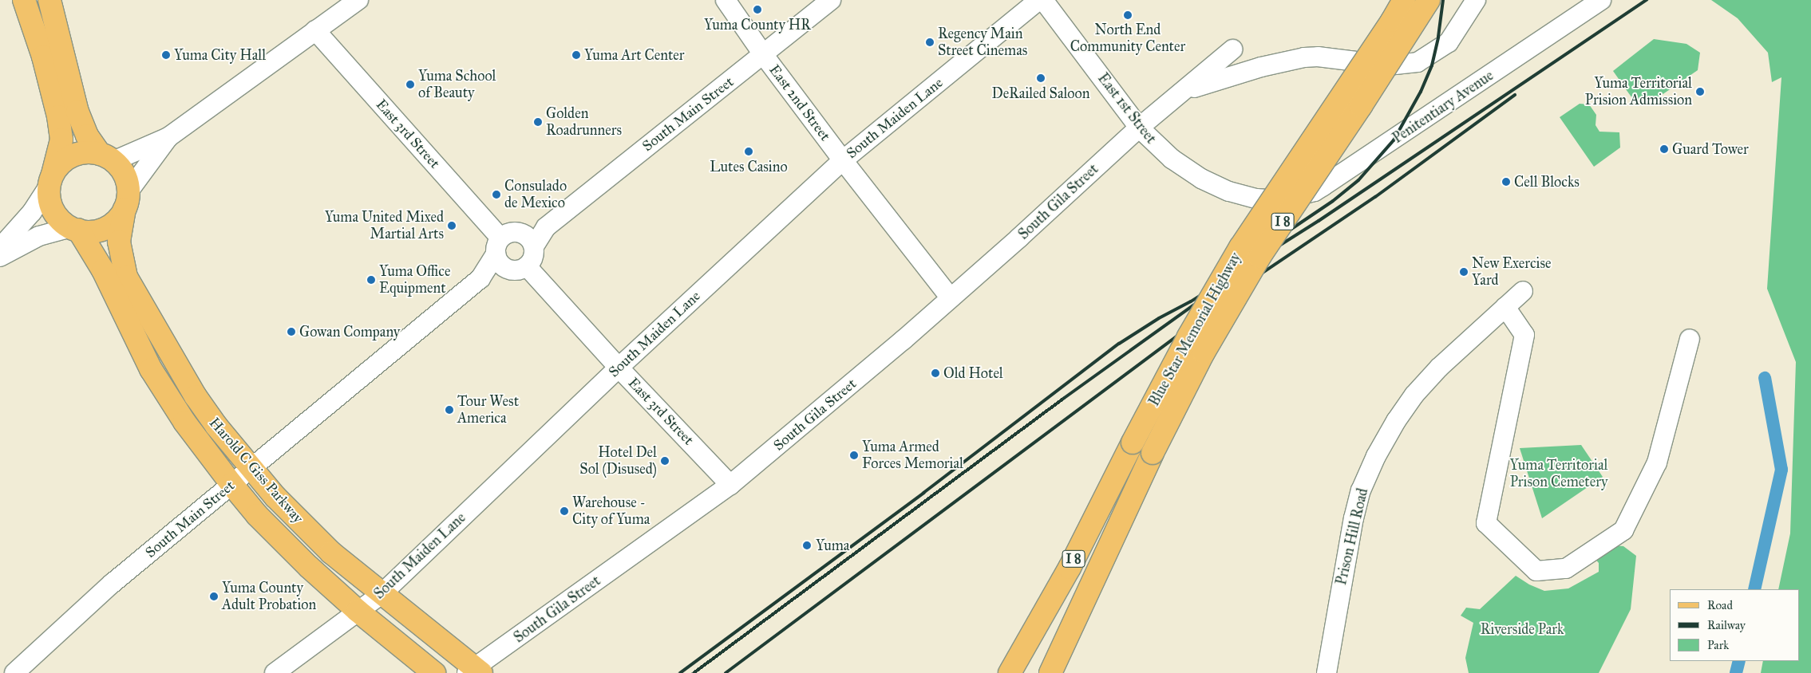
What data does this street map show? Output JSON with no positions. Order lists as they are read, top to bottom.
{
  "streets": {
    "main road": ["I 8", "Blue Star Memorial Highway", "Harold C Giss Parkway"],
    "street": [
      "East 2nd Street",
      "Penitentiary Avenue",
      "East 1st Street",
      "South Main Street",
      "South Maiden Lane",
      "East 3rd Street",
      "South Gila Street",
      "Prison Hill Road"
    ]
  },
  "crossings": [
    ["East 2nd Street", "South Main Street"],
    ["East 2nd Street", "South Maiden Lane"],
    ["East 2nd Street", "South Gila Street"],
    ["Penitentiary Avenue", "East 1st Street"],
    ["East 1st Street", "South Gila Street"],
    ["South Main Street", "East 3rd Street"],
    ["South Main Street", "Harold C Giss Parkway"],
    ["South Maiden Lane", "East 3rd Street"],
    ["South Maiden Lane", "Harold C Giss Parkway"],
    ["East 3rd Street", "South Gila Street"],
    ["South Gila Street", "Harold C Giss Parkway"]
  ],
  "parks": ["Yuma Territorial Prison Cemetery", "Riverside Park"],
  "places": [
    "Yuma County HR",
    "North End Community Center",
    "Regency Main Street Cinemas",
    "Yuma City Hall",
    "Yuma Art Center",
    "DeRailed Saloon",
    "Yuma School of Beauty",
    "Yuma Territorial Prision Admission",
    "Golden Roadrunners",
    "Guard Tower",
    "Lutes Casino",
    "Cell Blocks",
    "Consulado de Mexico",
    "Yuma United Mixed Martial Arts",
    "New Exercise Yard",
    "Yuma Office Equipment",
    "Gowan Company",
    "Old Hotel",
    "Tour West America",
    "Yuma Armed Forces Memorial",
    "Hotel Del Sol (Disused)",
    "Warehouse - City of Yuma",
    "Yuma",
    "Yuma County Adult Probation"
  ],
  "legend": ["Road", "Railway", "Park"]
}
